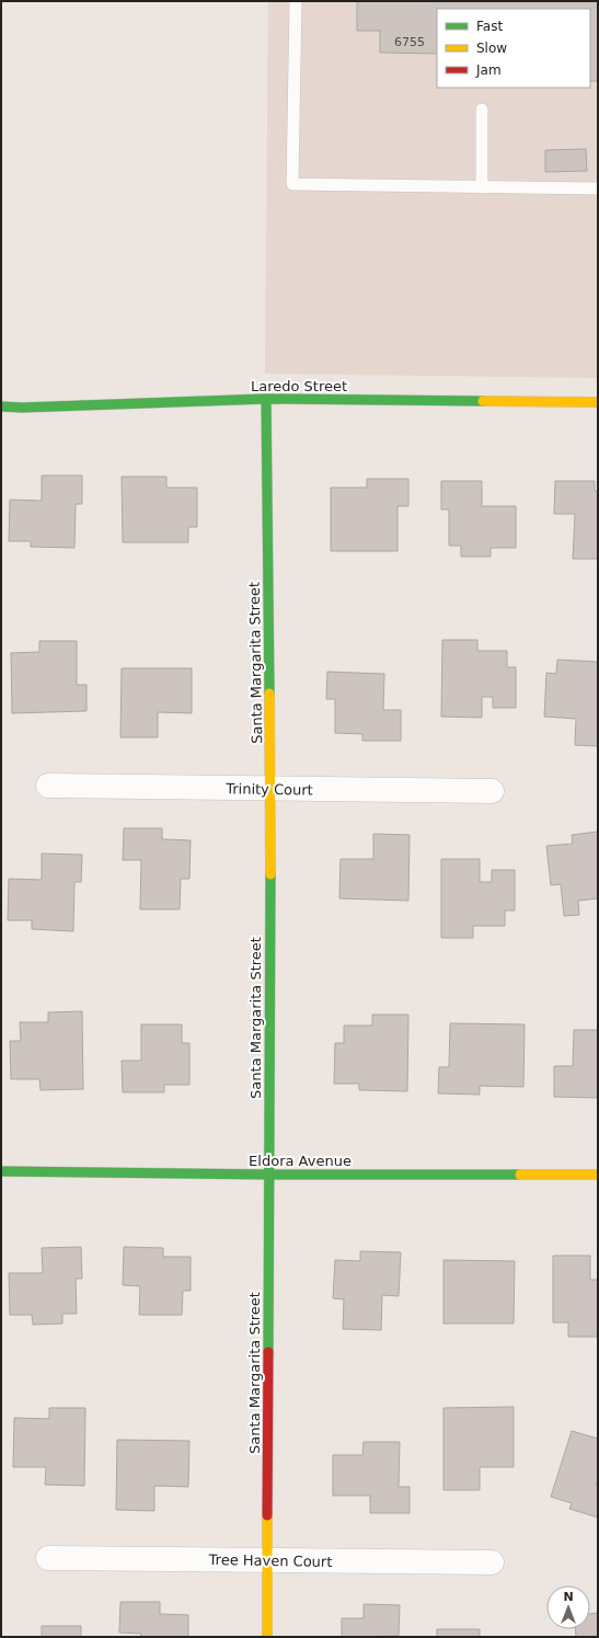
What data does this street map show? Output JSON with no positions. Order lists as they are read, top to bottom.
{
  "streets": {
    "street": [
      "Laredo Street",
      "Santa Margarita Street",
      "Trinity Court",
      "Eldora Avenue",
      "Tree Haven Court"
    ]
  },
  "crossings": [
    ["Laredo Street", "Santa Margarita Street"],
    ["Santa Margarita Street", "Trinity Court"],
    ["Santa Margarita Street", "Eldora Avenue"],
    ["Santa Margarita Street", "Tree Haven Court"]
  ],
  "house_numbers": ["6755"],
  "legend": ["Fast", "Slow", "Jam"],
  "north": "top"
}
